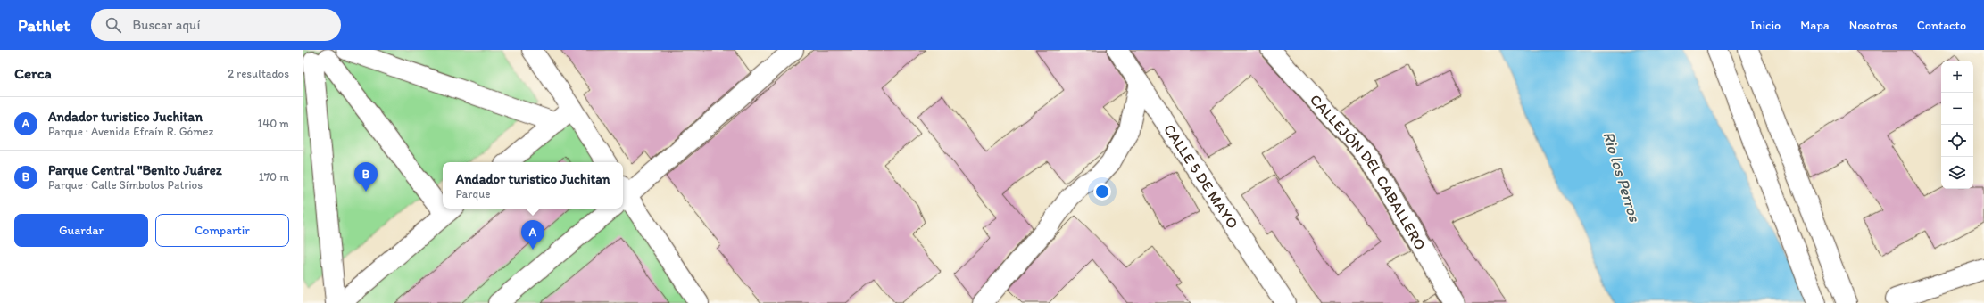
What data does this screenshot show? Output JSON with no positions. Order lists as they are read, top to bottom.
{
  "streets": {
    "street": ["CALLEJÓN DEL CABALLERO", "CALLE 5 DE MAYO"]
  },
  "water": ["Rio los Perros"],
  "page": {
    "header": "Pathlet",
    "search": "Buscar aquí",
    "nav": [
      "Inicio",
      "Mapa",
      "Nosotros",
      "Contacto"
    ],
    "heading": ["Cerca", "2 resultados"],
    "map_buttons": ["+", "−"],
    "list": [
      {
        "mark": "A",
        "name": "Andador turistico Juchitan",
        "note": "Parque · Avenida Efraín R. Gómez",
        "value": "140 m"
      },
      {
        "mark": "B",
        "name": "Parque Central \"Benito Juárez",
        "note": "Parque · Calle Símbolos Patrios",
        "value": "170 m"
      }
    ],
    "popup": ["Andador turistico Juchitan", "Parque"],
    "pins": ["B", "A"],
    "buttons": ["Guardar", "Compartir"]
  }
}
